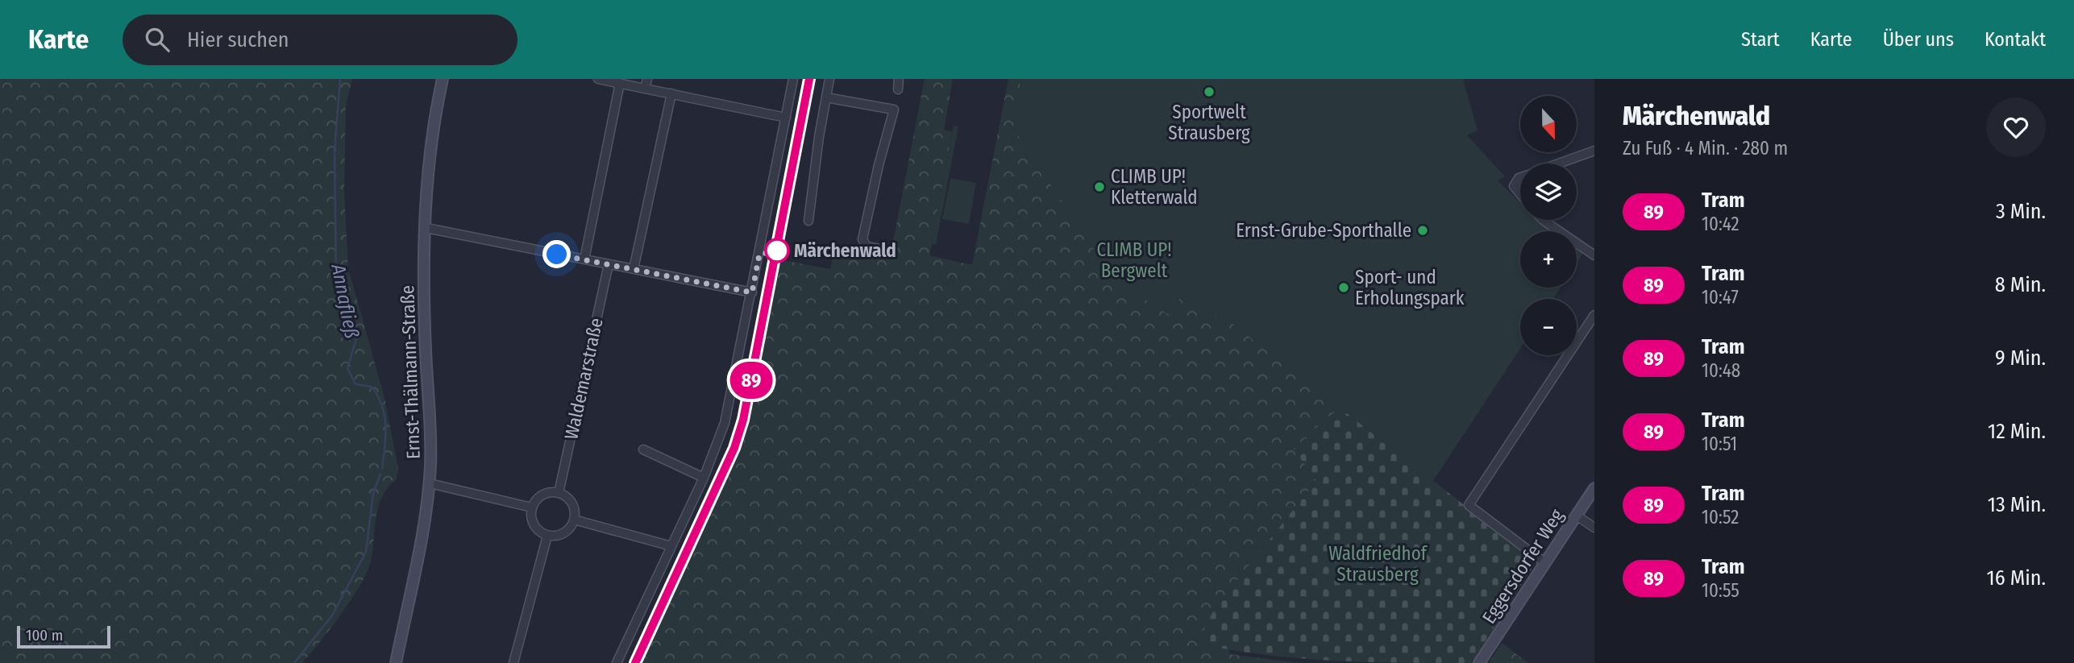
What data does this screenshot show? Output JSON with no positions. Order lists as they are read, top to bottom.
{
  "streets": {
    "main road": ["Ernst-Thälmann-Straße", "Eggersdorfer Weg"],
    "street": ["Waldemarstraße"]
  },
  "water": ["Annafließ"],
  "parks": ["CLIMB UP! Bergwelt", "Waldfriedhof Strausberg"],
  "places": [
    "Sportwelt Strausberg",
    "CLIMB UP! Kletterwald",
    "Ernst-Grube-Sporthalle",
    "Märchenwald",
    "Sport- und Erholungspark"
  ],
  "lines": ["tram line 89"],
  "scale_bar": "100 m",
  "north": "bottom",
  "page": {
    "header": "Karte",
    "search": "Hier suchen",
    "nav": [
      "Start",
      "Karte",
      "Über uns",
      "Kontakt"
    ],
    "on_map": "89",
    "heading": ["Märchenwald", "Zu Fuß · 4 Min. · 280 m"],
    "map_buttons": ["+", "−"],
    "list": [
      {
        "mark": "89",
        "name": "Tram",
        "note": "10:42",
        "value": "3 Min."
      },
      {
        "mark": "89",
        "name": "Tram",
        "note": "10:47",
        "value": "8 Min."
      },
      {
        "mark": "89",
        "name": "Tram",
        "note": "10:48",
        "value": "9 Min."
      },
      {
        "mark": "89",
        "name": "Tram",
        "note": "10:51",
        "value": "12 Min."
      },
      {
        "mark": "89",
        "name": "Tram",
        "note": "10:52",
        "value": "13 Min."
      },
      {
        "mark": "89",
        "name": "Tram",
        "note": "10:55",
        "value": "16 Min."
      }
    ],
    "scale": "100 m"
  }
}
